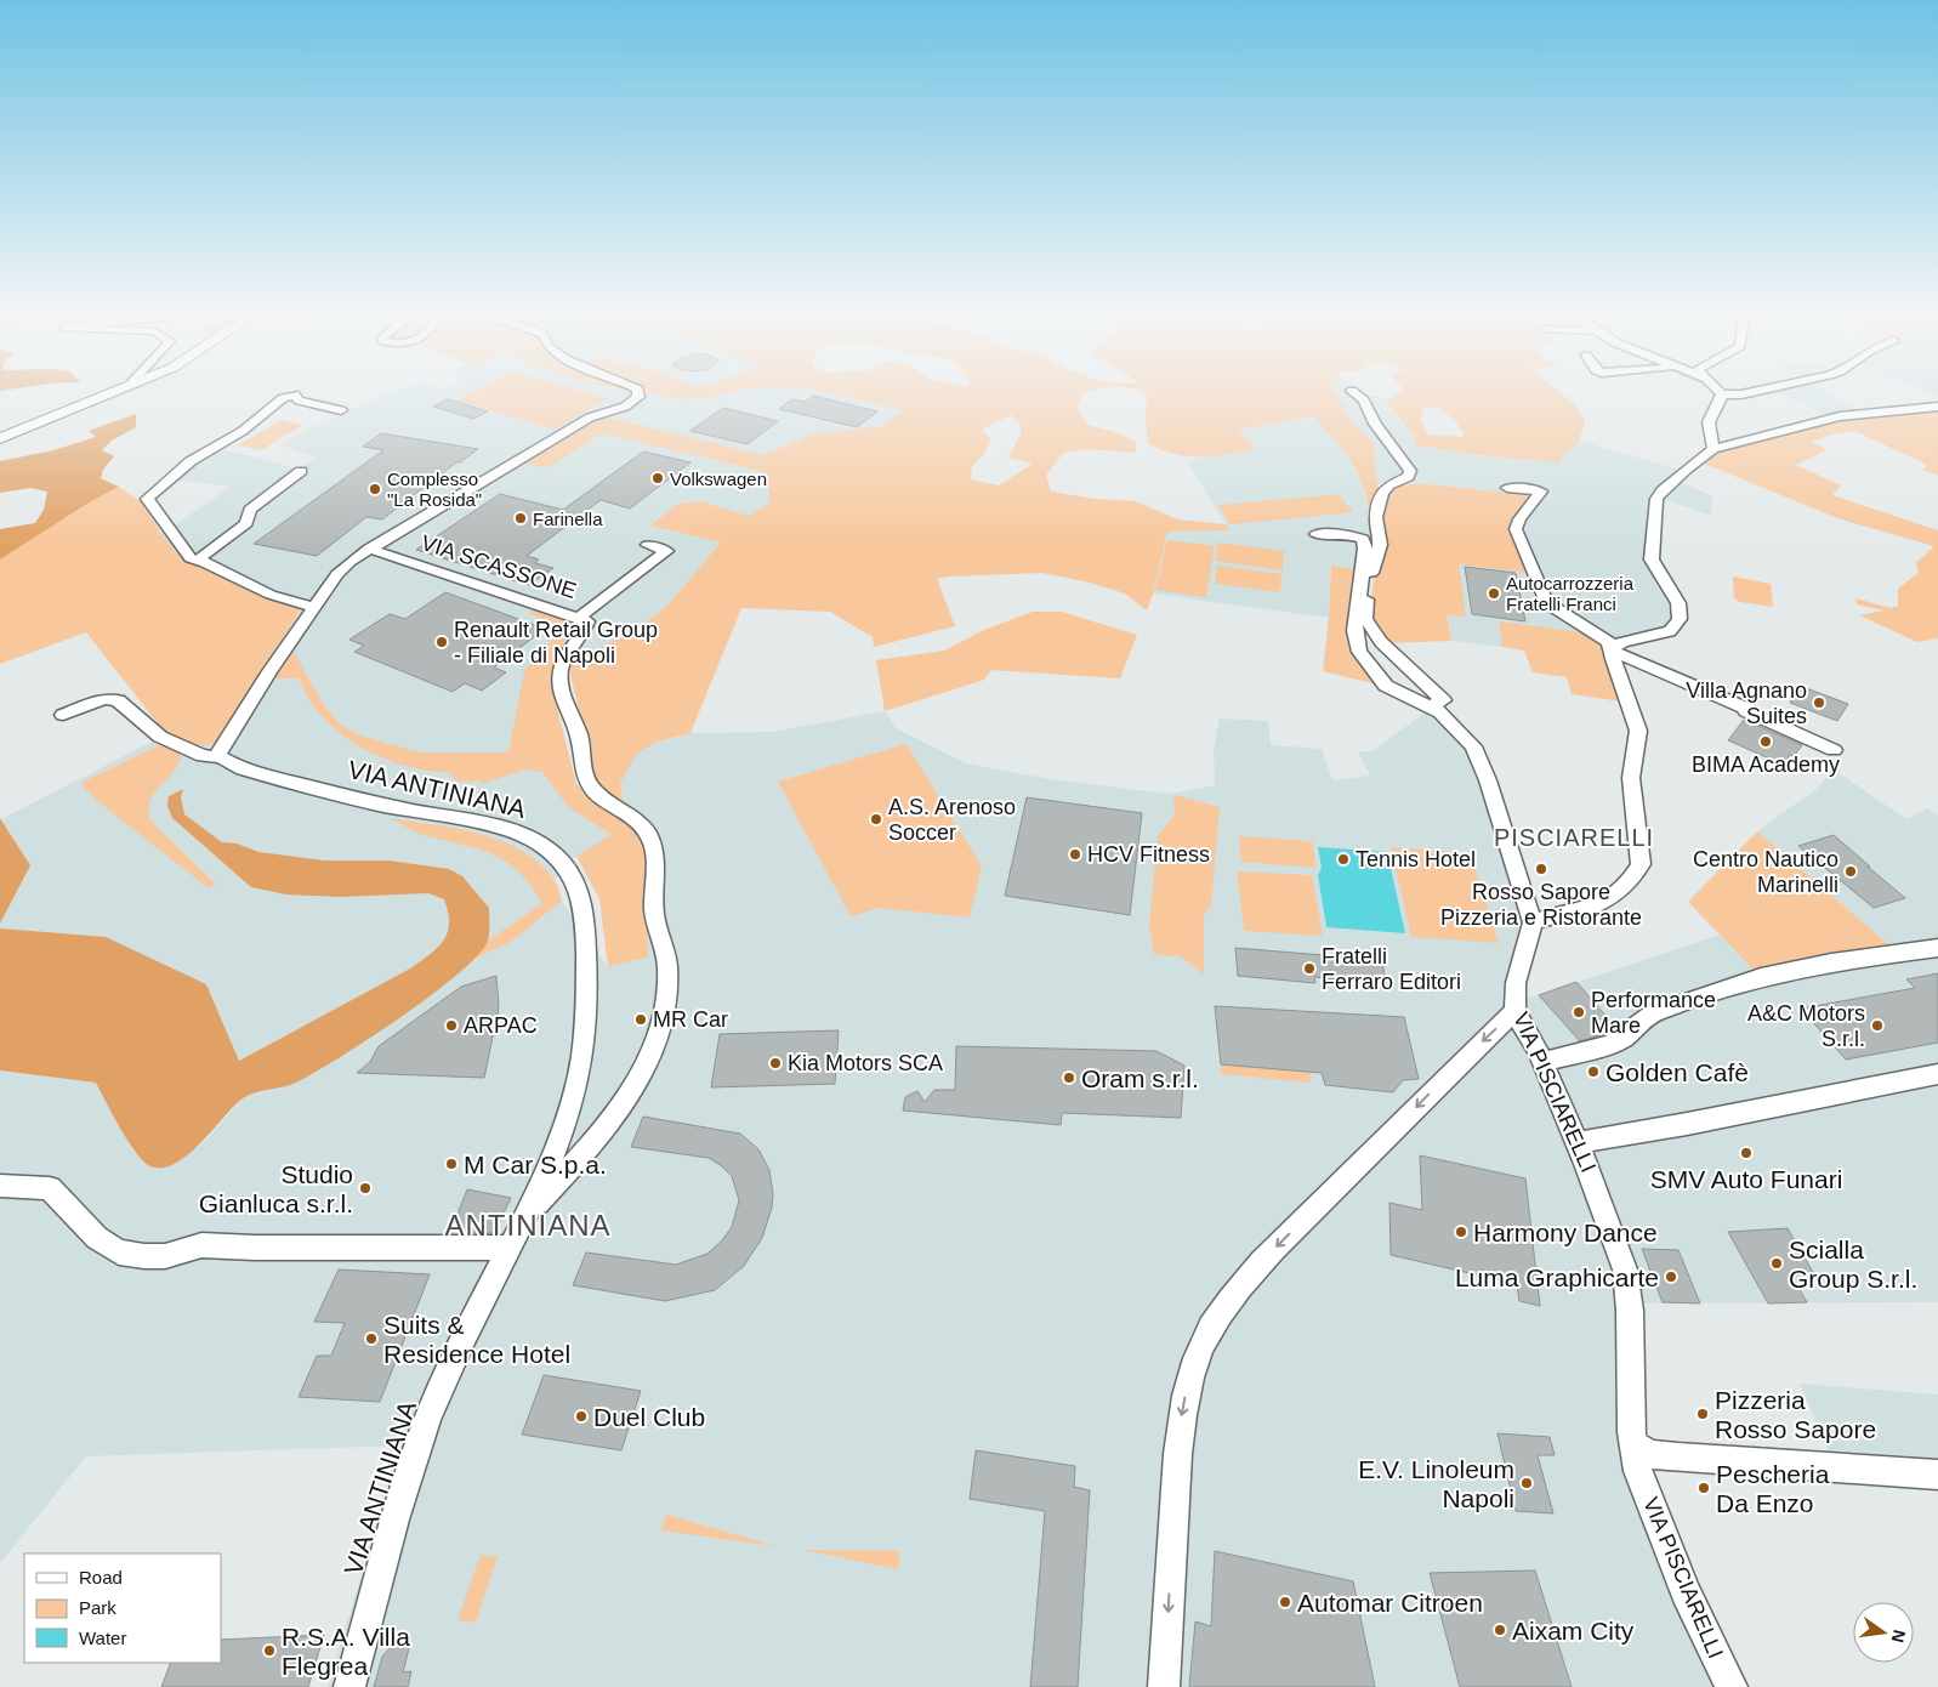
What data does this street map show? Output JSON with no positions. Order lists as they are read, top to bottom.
{
  "streets": {
    "street": ["VIA SCASSONE", "VIA ANTINIANA", "VIA PISCIARELLI"]
  },
  "crossings": [
    ["VIA SCASSONE", "VIA ANTINIANA"]
  ],
  "districts": ["PISCIARELLI", "ANTINIANA"],
  "places": [
    "Volkswagen",
    "Complesso \"La Rosida\"",
    "Farinella",
    "Autocarrozzeria Fratelli Franci",
    "Renault Retail Group - Filiale di Napoli",
    "Villa Agnano Suites",
    "BIMA Academy",
    "A.S. Arenoso Soccer",
    "HCV Fitness",
    "Tennis Hotel",
    "Rosso Sapore Pizzeria e Ristorante",
    "Centro Nautico Marinelli",
    "Fratelli Ferraro Editori",
    "Performance Mare",
    "MR Car",
    "ARPAC",
    "A&C Motors S.r.l.",
    "Kia Motors SCA",
    "Golden Cafè",
    "Oram s.r.l.",
    "SMV Auto Funari",
    "M Car S.p.a.",
    "Studio Gianluca s.r.l.",
    "Harmony Dance",
    "Scialla Group S.r.l.",
    "Luma Graphicarte",
    "Suits & Residence Hotel",
    "Pizzeria Rosso Sapore",
    "Duel Club",
    "E.V. Linoleum Napoli",
    "Pescheria Da Enzo",
    "Automar Citroen",
    "Aixam City",
    "R.S.A. Villa Flegrea"
  ],
  "legend": ["Road", "Park", "Water"],
  "north": "right"
}
